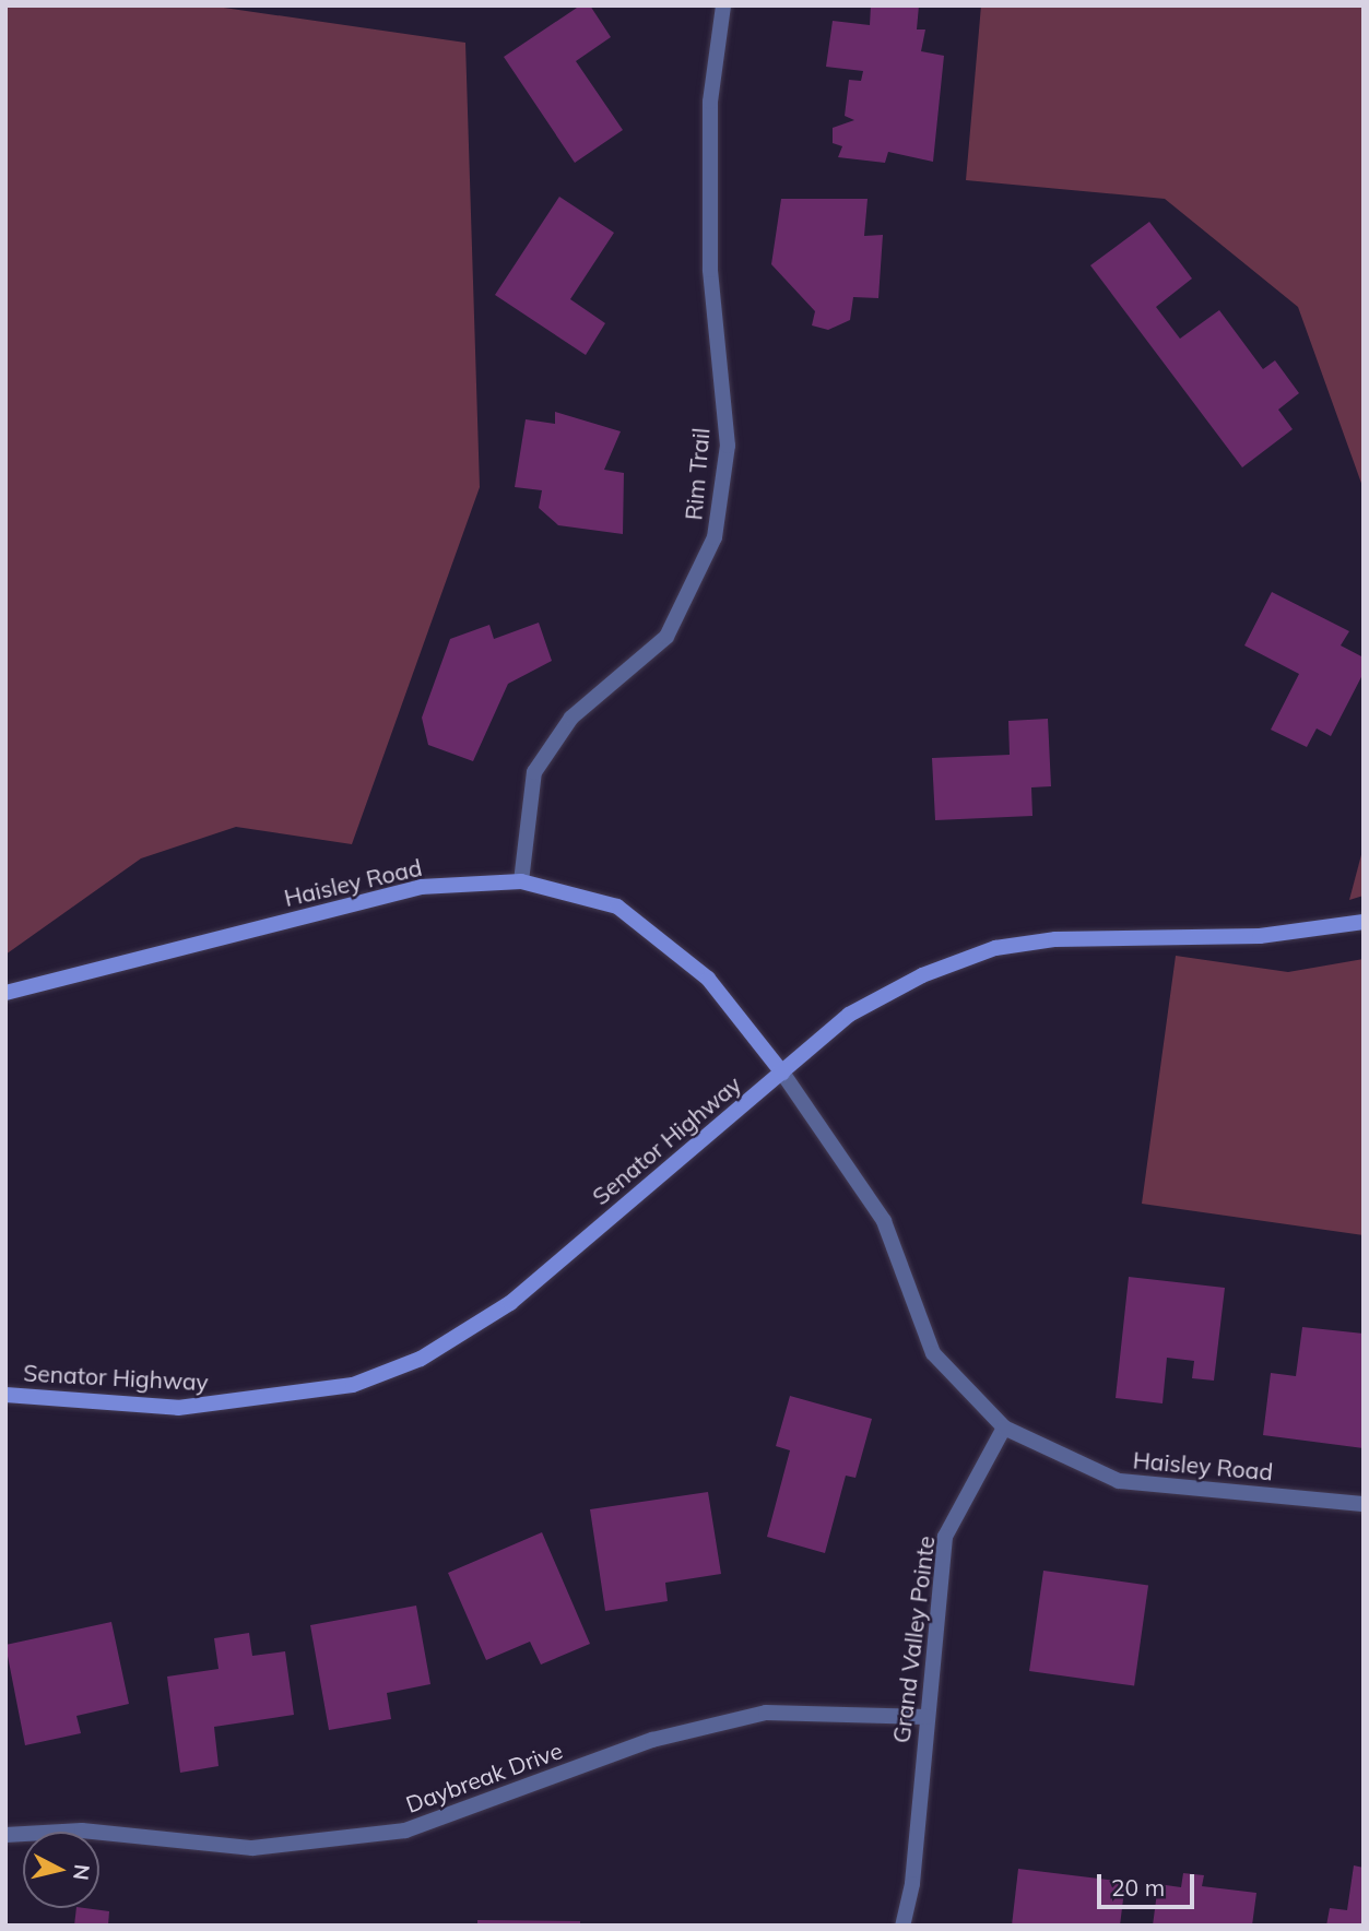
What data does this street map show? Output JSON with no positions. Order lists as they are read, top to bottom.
{
  "streets": {
    "street": [
      "Rim Trail",
      "Haisley Road",
      "Senator Highway",
      "Grand Valley Pointe",
      "Daybreak Drive"
    ]
  },
  "crossings": [
    ["Rim Trail", "Haisley Road"],
    ["Haisley Road", "Senator Highway"],
    ["Haisley Road", "Grand Valley Pointe"],
    ["Grand Valley Pointe", "Daybreak Drive"]
  ],
  "scale_bar": "20 m",
  "north": "right"
}
